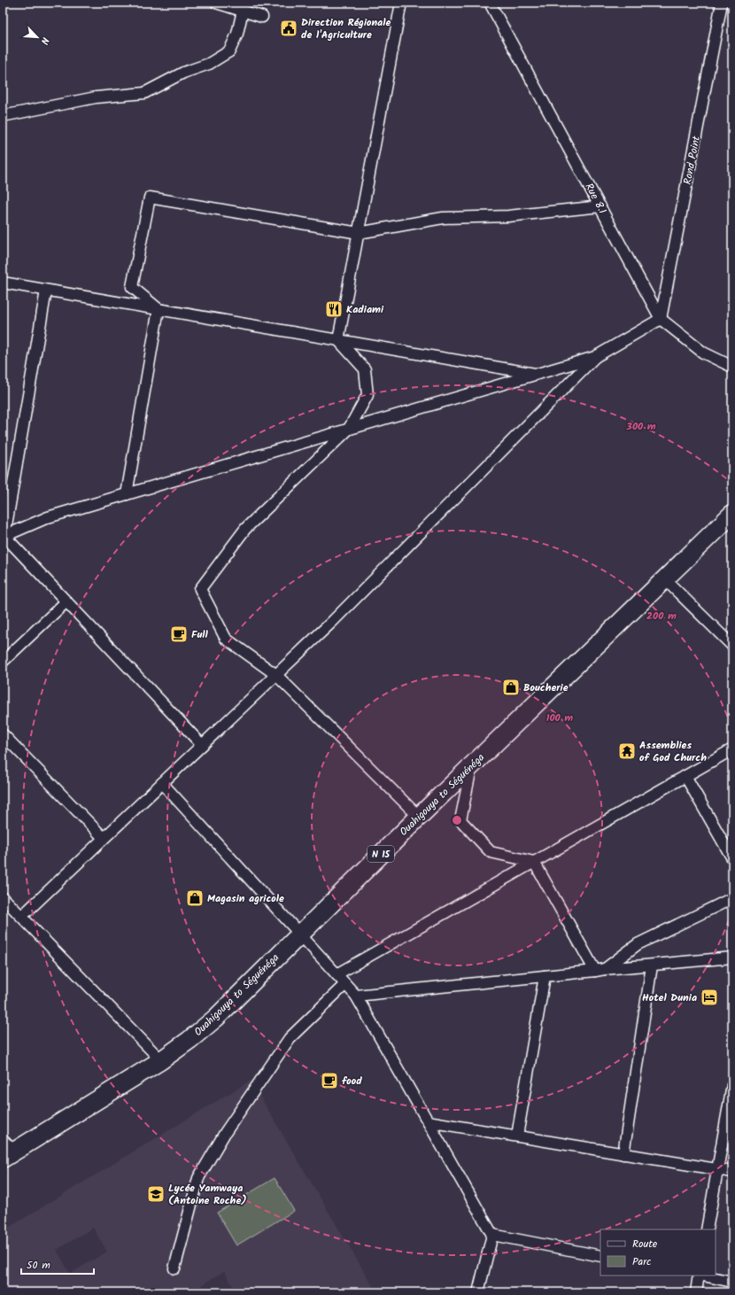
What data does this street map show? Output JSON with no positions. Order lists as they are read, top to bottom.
{
  "streets": {
    "main road": ["Ouahigouya to Séguénéga", "N 15"],
    "street": ["Rond Point", "Rue 8.1"]
  },
  "crossings": [
    ["Rond Point", "Rue 8.1"]
  ],
  "places": {
    "public building": ["Direction Régionale de l'Agriculture"],
    "restaurant": ["Kadiami"],
    "cafe": ["Full", "food"],
    "shop": ["Boucherie", "Magasin agricole"],
    "temple": ["Assemblies of God Church"],
    "hotel": ["Hotel Dunia"],
    "school or university": ["Lycée Yamwaya (Antoine Roche)"]
  },
  "legend": ["Route", "Parc"],
  "scale_bar": "50 m",
  "north": "bottom right",
  "rings": ["300 m", "200 m", "100 m"]
}
